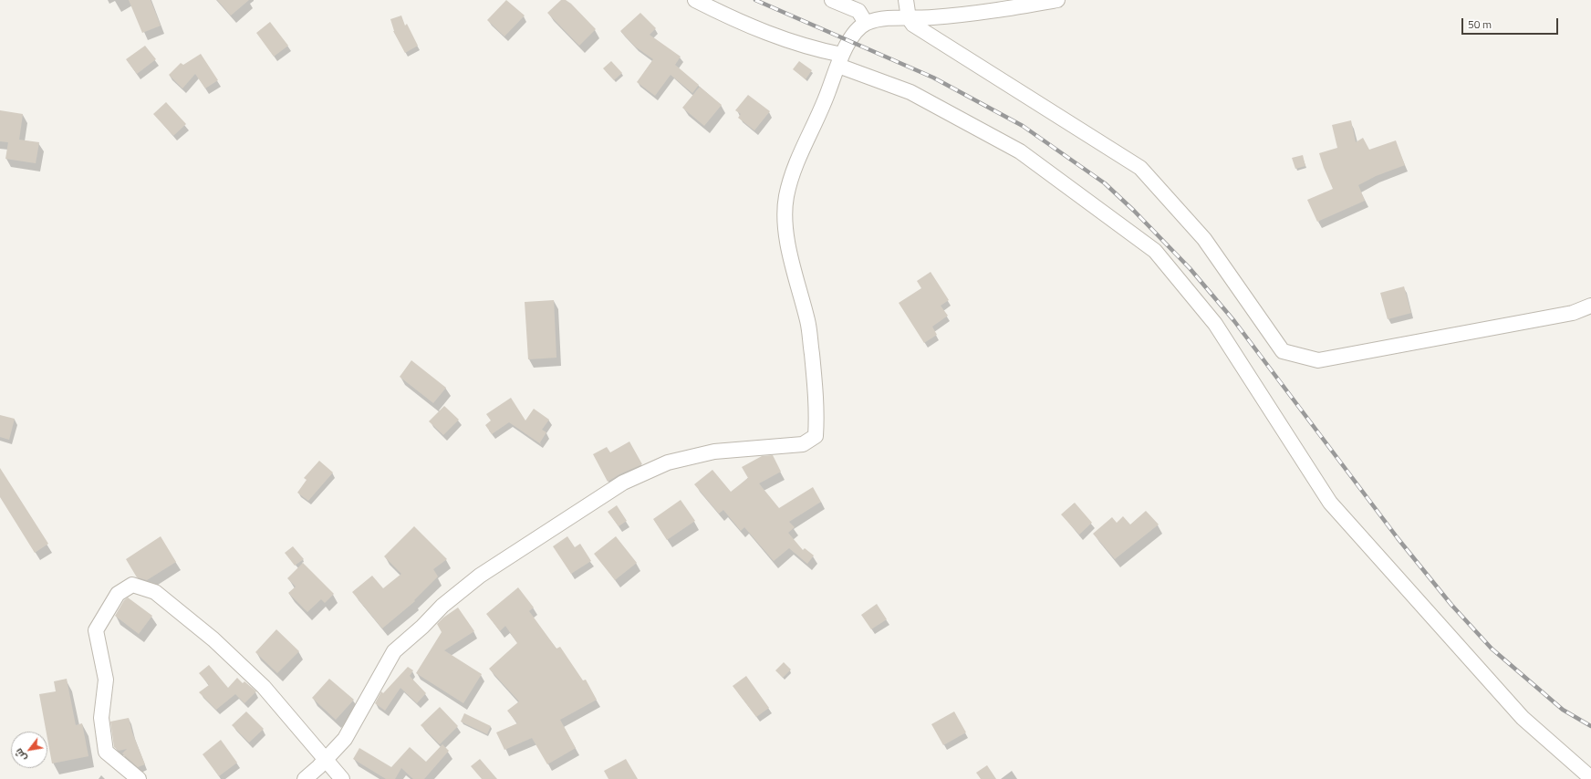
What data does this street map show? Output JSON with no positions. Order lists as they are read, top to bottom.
{
  "scale_bar": "50 m",
  "north": "bottom left"
}
